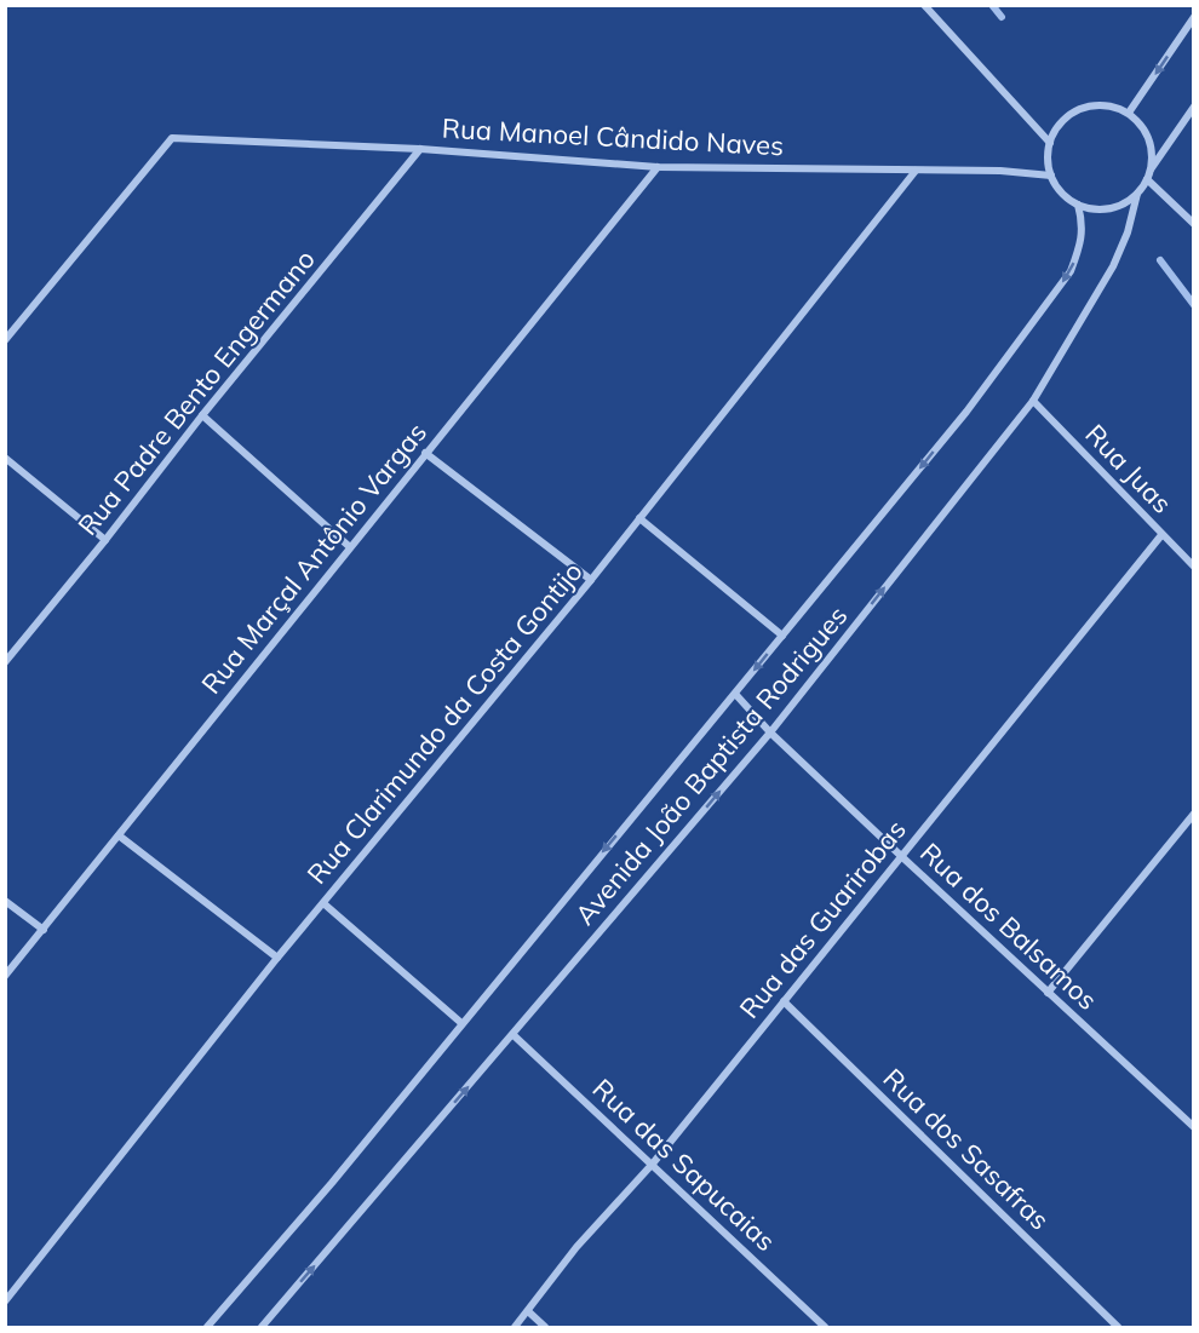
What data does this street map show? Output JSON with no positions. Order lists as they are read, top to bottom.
{
  "streets": {
    "street": [
      "Rua Manoel Cândido Naves",
      "Rua Padre Bento Engermano",
      "Rua Juas",
      "Rua Marçal Antônio Vargas",
      "Rua Clarimundo da Costa Gontijo",
      "Avenida João Baptista Rodrigues",
      "Rua das Guarirobas",
      "Rua dos Balsamos",
      "Rua dos Sasafras",
      "Rua das Sapucaias"
    ]
  },
  "crossings": [
    ["Rua Manoel Cândido Naves", "Rua Padre Bento Engermano"],
    ["Rua Manoel Cândido Naves", "Rua Marçal Antônio Vargas"],
    ["Rua Manoel Cândido Naves", "Rua Clarimundo da Costa Gontijo"],
    ["Rua Manoel Cândido Naves", "Avenida João Baptista Rodrigues"],
    ["Rua Juas", "Avenida João Baptista Rodrigues"],
    ["Rua Juas", "Rua das Guarirobas"],
    ["Avenida João Baptista Rodrigues", "Rua dos Balsamos"],
    ["Avenida João Baptista Rodrigues", "Rua das Sapucaias"],
    ["Rua das Guarirobas", "Rua dos Balsamos"],
    ["Rua das Guarirobas", "Rua dos Sasafras"],
    ["Rua das Guarirobas", "Rua das Sapucaias"]
  ]
}
